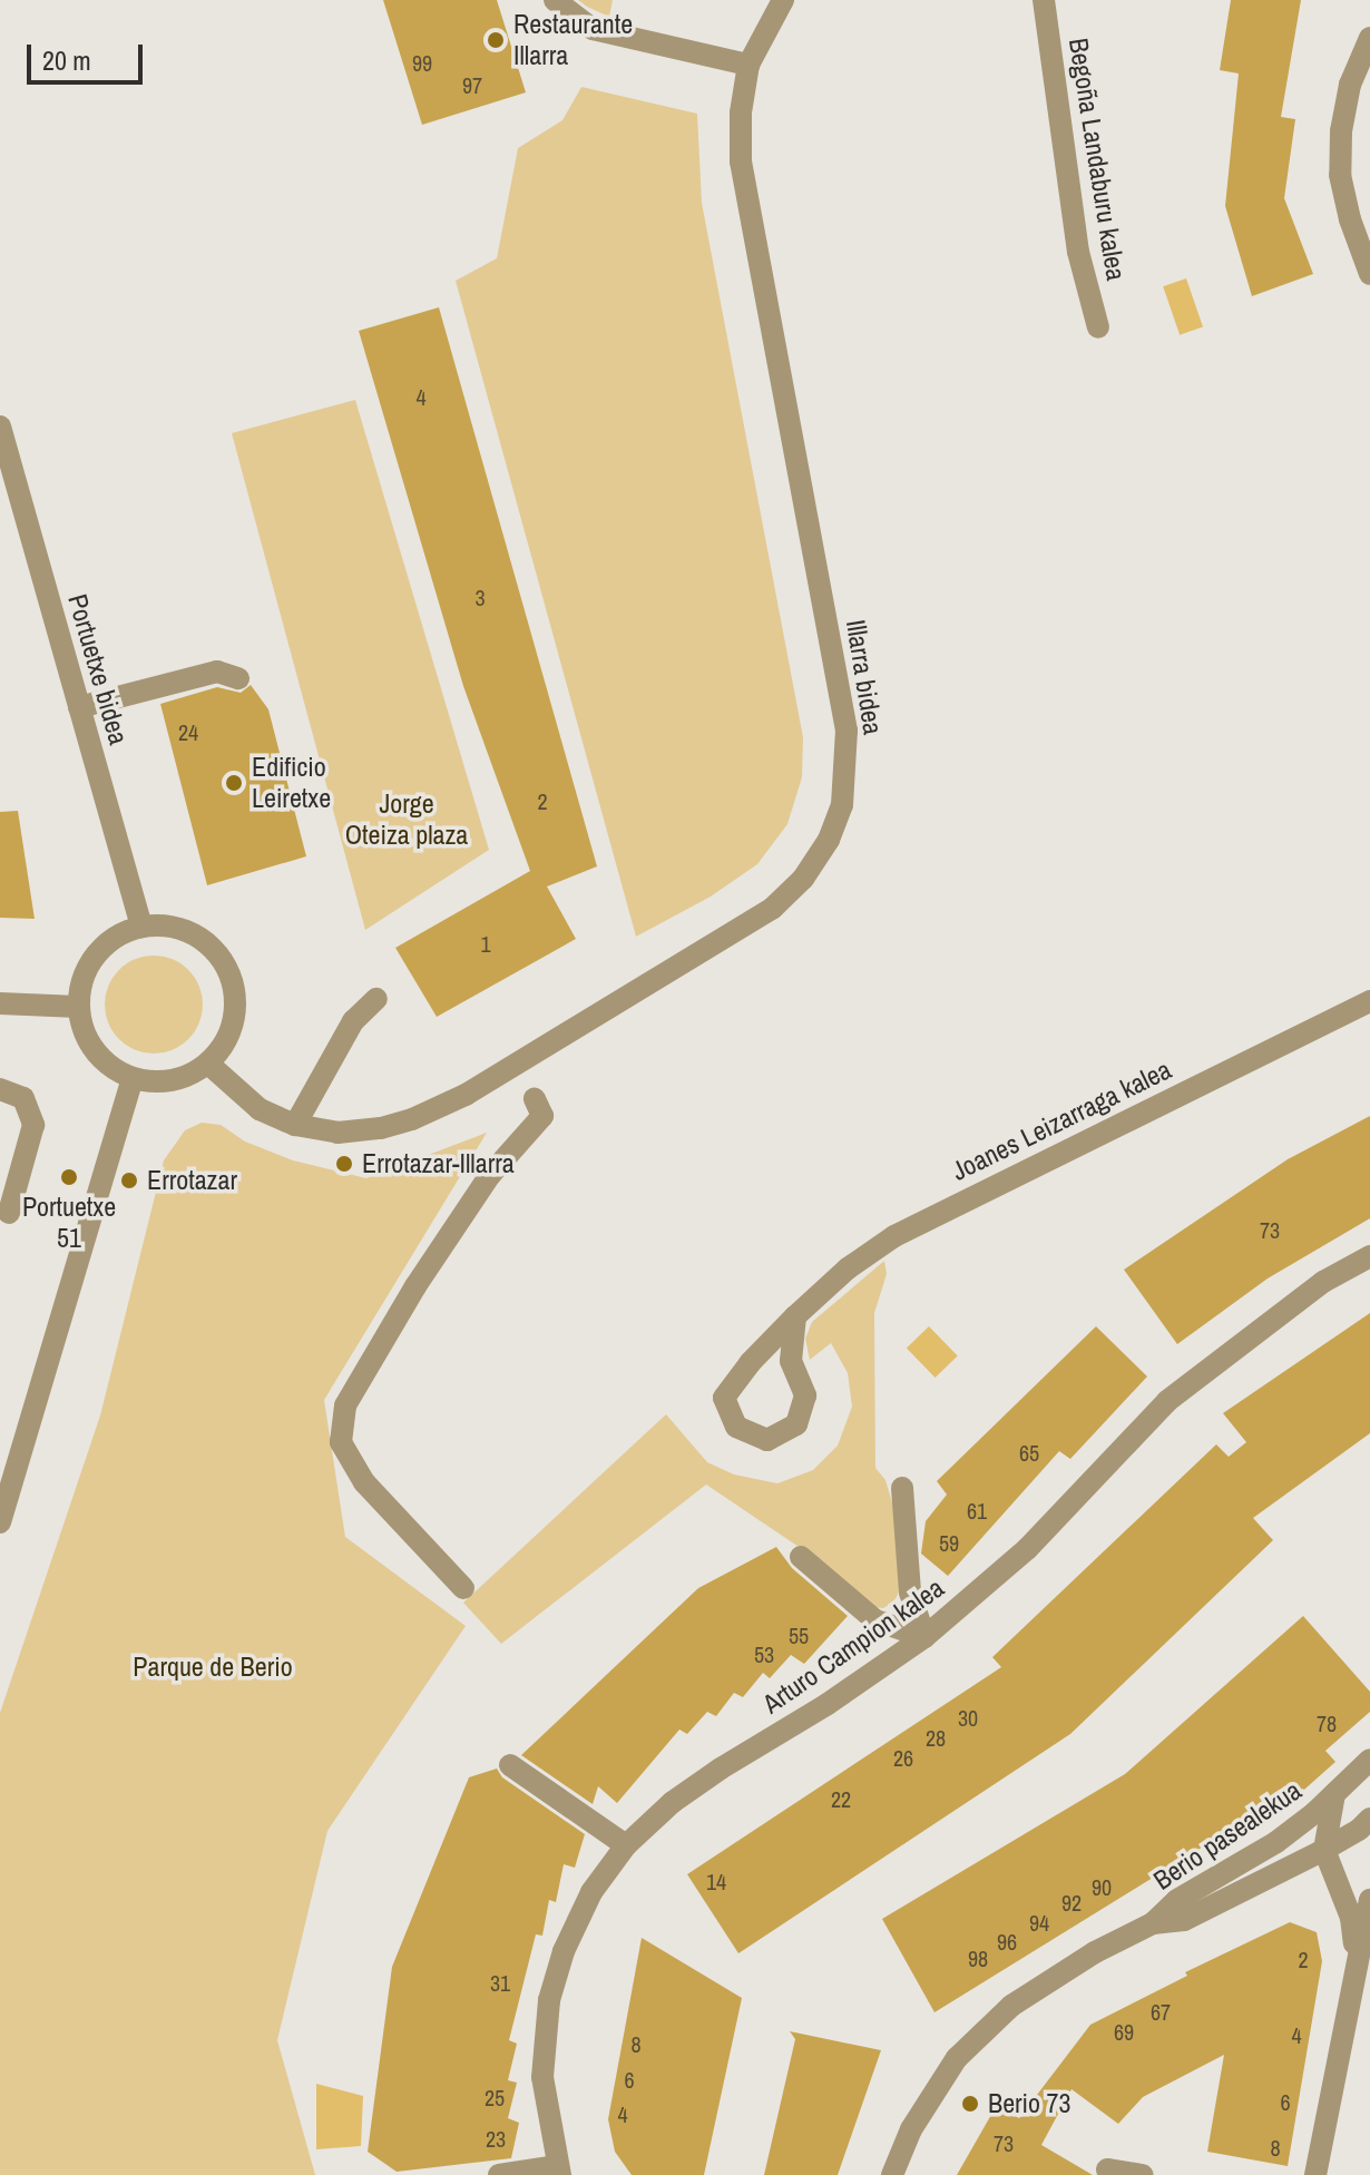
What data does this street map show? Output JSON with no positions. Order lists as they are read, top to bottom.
{
  "streets": {
    "street": [
      "Begoña Landaburu kalea",
      "Portuetxe bidea",
      "Illarra bidea",
      "Joanes Leizarraga kalea",
      "Arturo Campion kalea",
      "Berio pasealekua"
    ]
  },
  "crossings": [
    ["Portuetxe bidea", "Illarra bidea"]
  ],
  "parks": ["Jorge Oteiza plaza", "Parque de Berio"],
  "places": [
    "Restaurante Illarra",
    "Edificio Leiretxe",
    "Errotazar-Illarra",
    "Portuetxe 51",
    "Errotazar",
    "Berio 73"
  ],
  "house_numbers": [
    "99",
    "97",
    "4",
    "3",
    "24",
    "2",
    "1",
    "73",
    "65",
    "61",
    "59",
    "55",
    "53",
    "30",
    "78",
    "28",
    "26",
    "22",
    "14",
    "90",
    "92",
    "94",
    "96",
    "98",
    "2",
    "31",
    "67",
    "69",
    "4",
    "8",
    "6",
    "25",
    "6",
    "4",
    "23",
    "73",
    "8"
  ],
  "scale_bar": "20 m"
}
